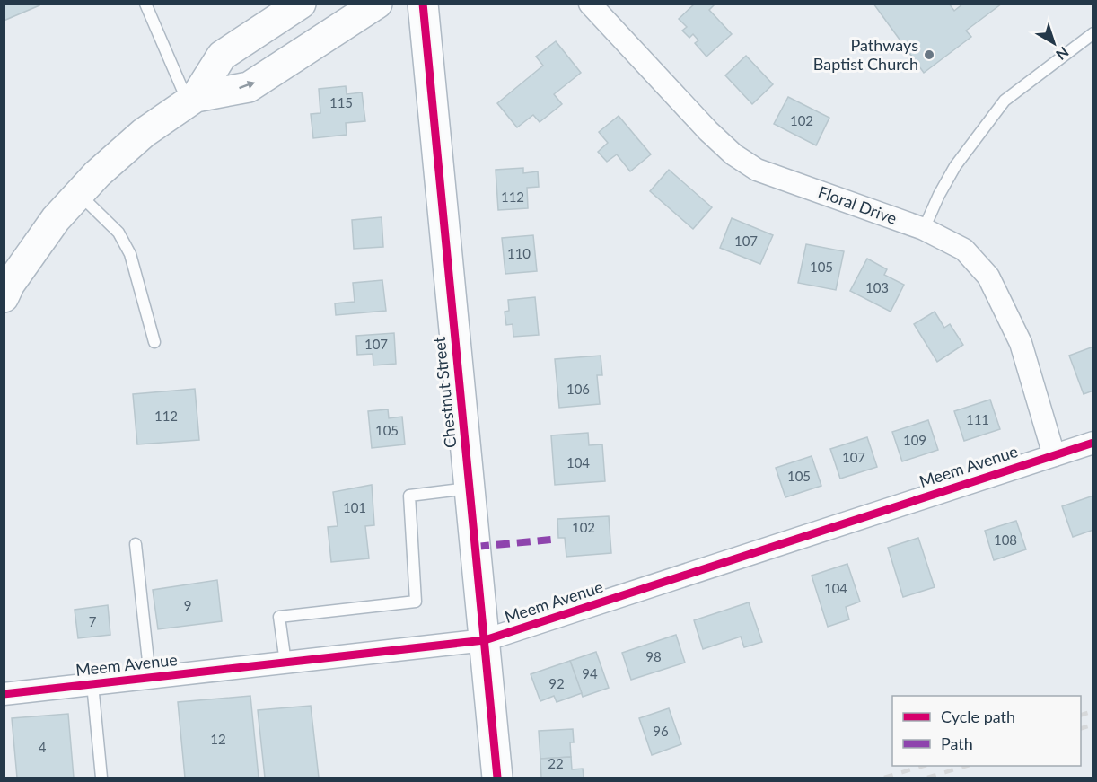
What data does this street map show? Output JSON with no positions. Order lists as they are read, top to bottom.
{
  "streets": {
    "street": ["Floral Drive", "Chestnut Street", "Meem Avenue"]
  },
  "crossings": [
    ["Floral Drive", "Meem Avenue"],
    ["Chestnut Street", "Meem Avenue"]
  ],
  "places": ["Pathways Baptist Church"],
  "house_numbers": [
    "115",
    "102",
    "112",
    "107",
    "110",
    "105",
    "103",
    "107",
    "106",
    "112",
    "111",
    "105",
    "109",
    "107",
    "104",
    "105",
    "101",
    "102",
    "108",
    "104",
    "9",
    "7",
    "98",
    "94",
    "92",
    "96",
    "12",
    "4",
    "22"
  ],
  "legend": ["Cycle path", "Path"],
  "north": "bottom right"
}
